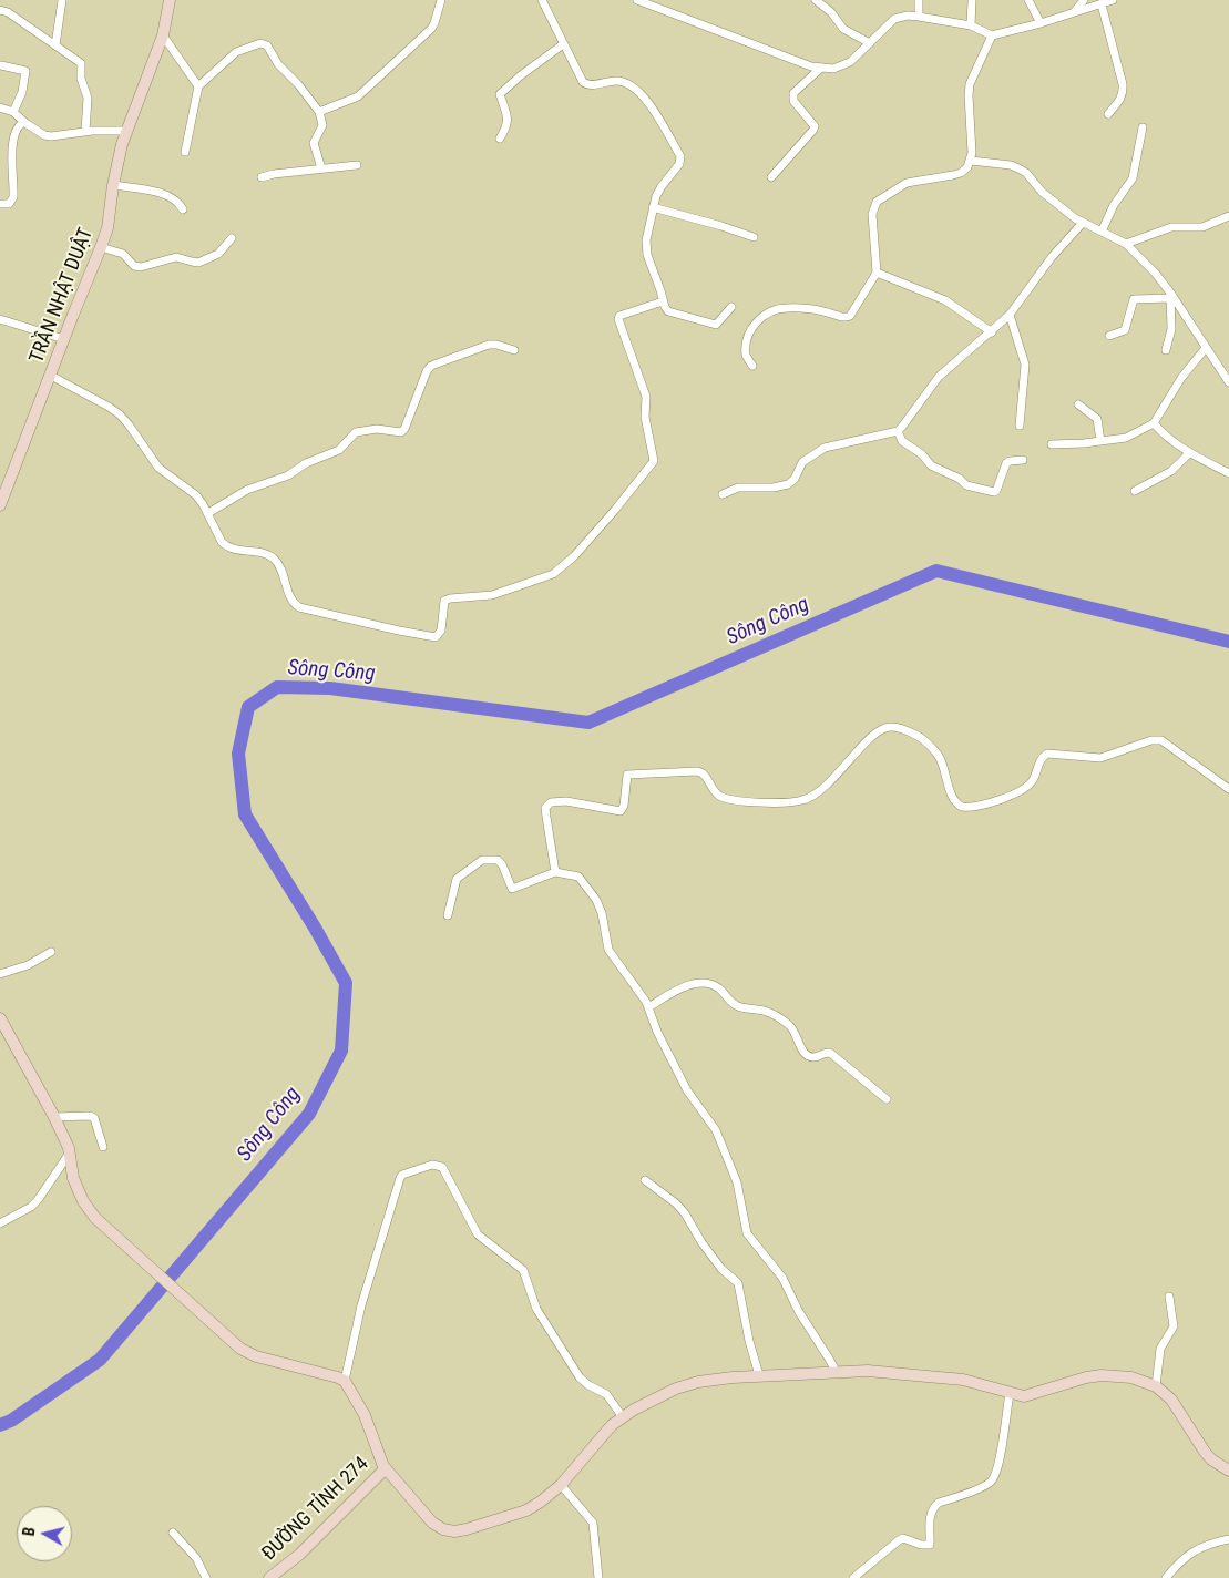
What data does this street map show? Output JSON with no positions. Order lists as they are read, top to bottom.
{
  "streets": {
    "main road": ["TRẦN NHẬT DUẬT", "ĐƯỜNG TỈNH 274"]
  },
  "water": ["Sông Công"],
  "north": "left"
}
